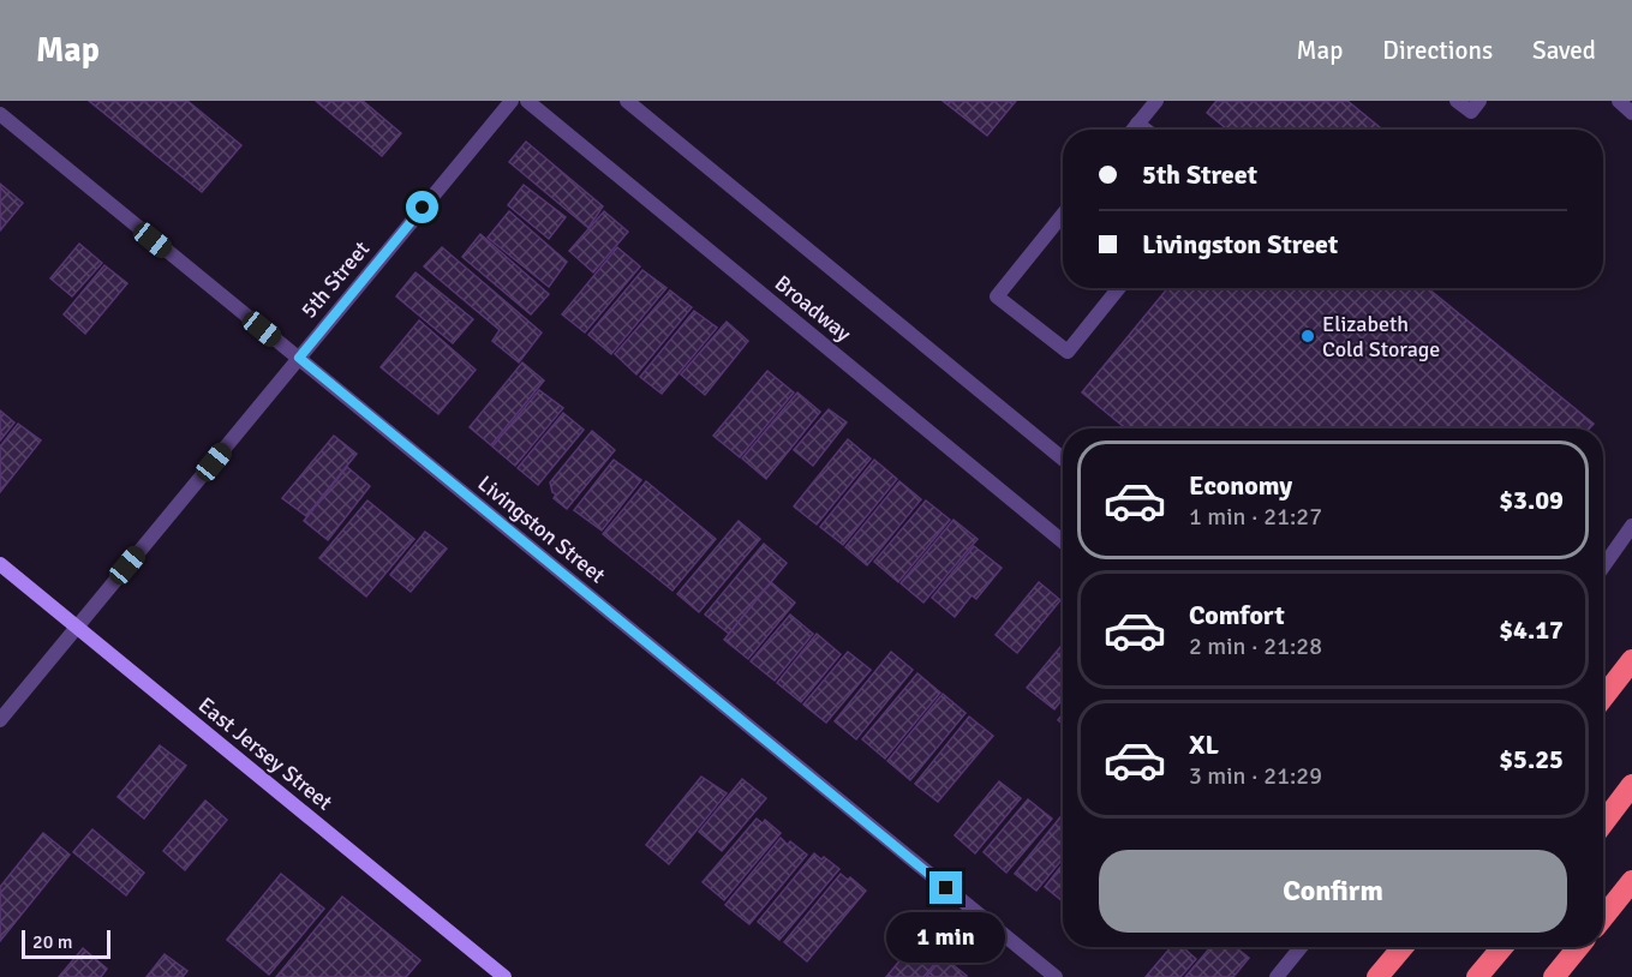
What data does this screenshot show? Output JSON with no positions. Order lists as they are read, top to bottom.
{
  "streets": {
    "street": [
      "5th Street",
      "Broadway",
      "Livingston Street",
      "East Jersey Street"
    ]
  },
  "crossings": [
    ["5th Street", "Livingston Street"],
    ["5th Street", "East Jersey Street"]
  ],
  "places": ["Elizabeth Cold Storage"],
  "scale_bar": "20 m",
  "page": {
    "header": "Map",
    "nav": ["Map", "Directions", "Saved"],
    "banner": ["5th Street", "Livingston Street"],
    "list": [
      {
        "name": "Economy",
        "note": "1 min · 21:27",
        "value": "$3.09"
      },
      {
        "name": "Comfort",
        "note": "2 min · 21:28",
        "value": "$4.17"
      },
      {
        "name": "XL",
        "note": "3 min · 21:29",
        "value": "$5.25"
      }
    ],
    "buttons": "Confirm",
    "bubble": "1 min",
    "scale": "20 m"
  }
}
